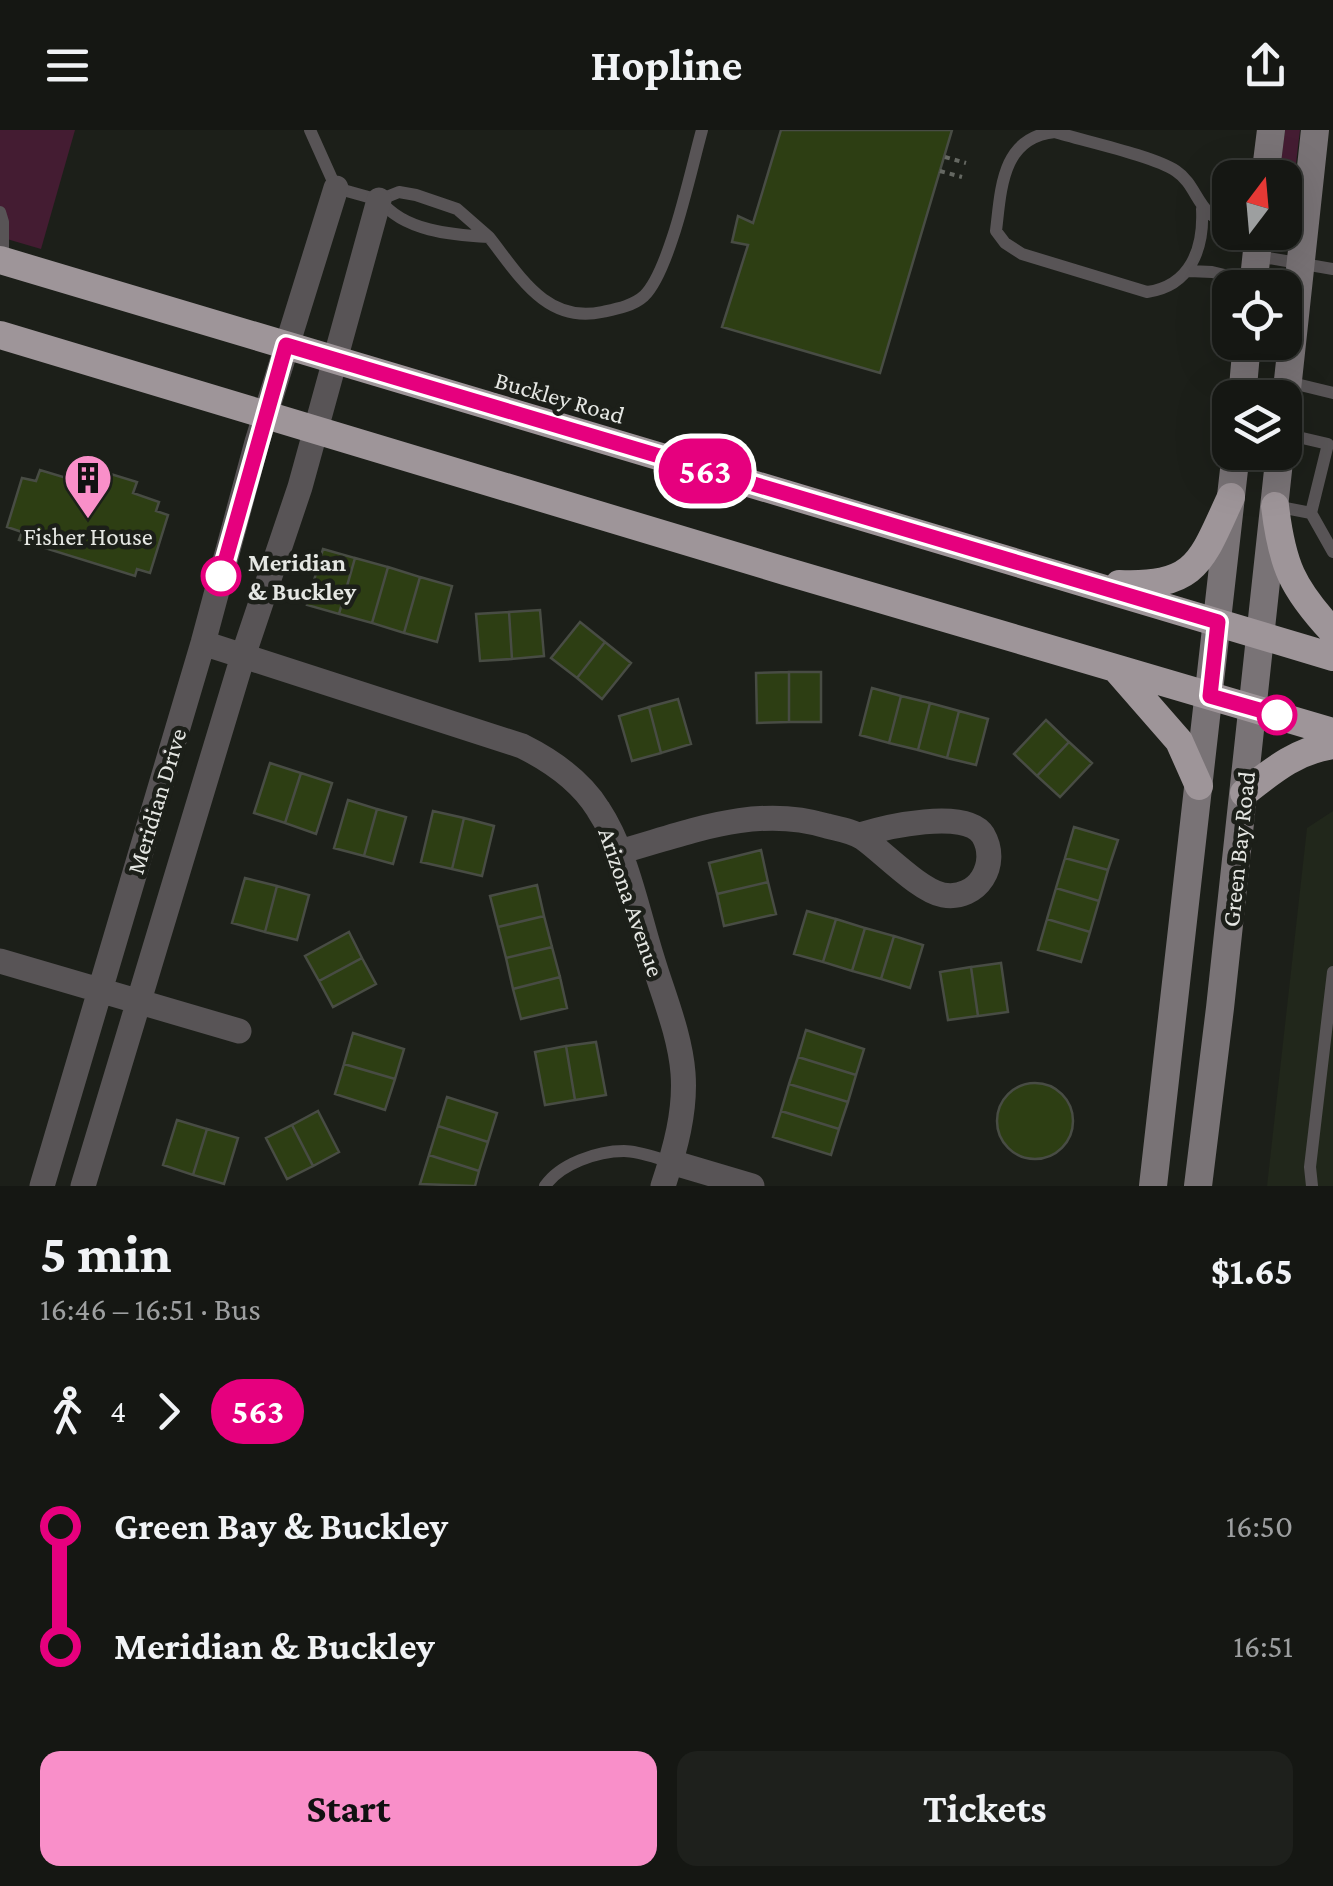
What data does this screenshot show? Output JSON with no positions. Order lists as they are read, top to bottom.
{
  "streets": {
    "highway": ["Buckley Road"],
    "main road": ["Green Bay Road"],
    "street": ["Meridian Drive", "Arizona Avenue"]
  },
  "crossings": [
    ["Buckley Road", "Meridian Drive"],
    ["Buckley Road", "Green Bay Road"],
    ["Meridian Drive", "Arizona Avenue"]
  ],
  "places": {
    "building": ["Fisher House"],
    "other": ["Meridian & Buckley"]
  },
  "lines": ["bus line 563"],
  "north": "top",
  "page": {
    "header": "Hopline",
    "on_map": "563",
    "heading": ["5 min", "16:46 – 16:51 · Bus", "$1.65"],
    "legs": ["4", "563"],
    "list": [
      {
        "name": "Green Bay & Buckley",
        "value": "16:50"
      },
      {
        "name": "Meridian & Buckley",
        "value": "16:51"
      }
    ],
    "buttons": ["Start", "Tickets"]
  }
}
